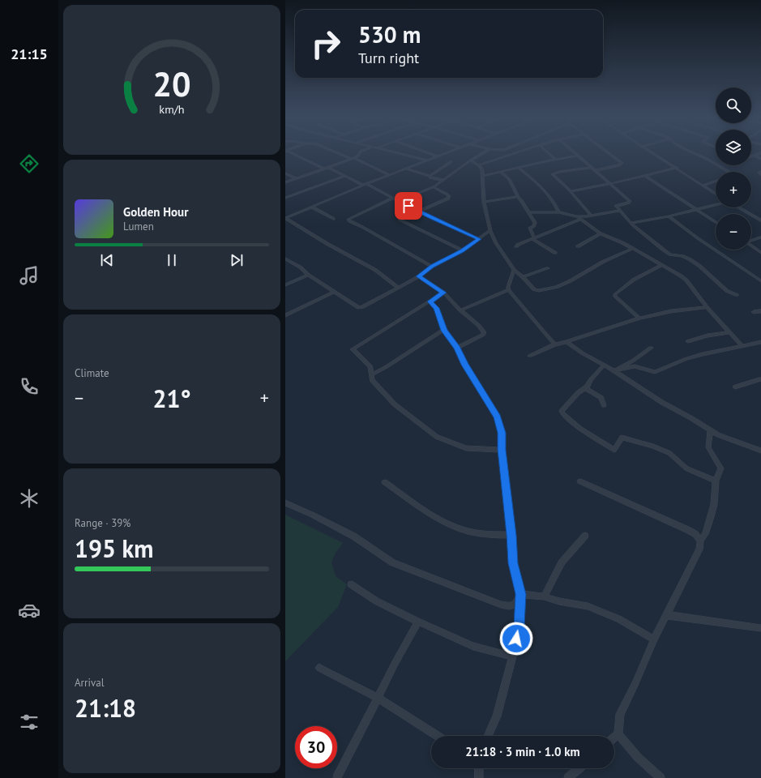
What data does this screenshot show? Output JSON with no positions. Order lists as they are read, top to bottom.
{
  "page": {
    "tabs": "21:15",
    "turn": ["530 m", "Turn right"],
    "map_buttons": ["+", "−"],
    "song": ["Golden Hour", "Lumen"],
    "tile": [
      "Climate",
      ["Range · 39%", "195 km"],
      ["Arrival", "21:18"]
    ],
    "heat": ["−", "21°", "+"],
    "limit": "30",
    "trip": "21:18 · 3 min · 1.0 km",
    "gauge": ["20", "km/h"]
  }
}
